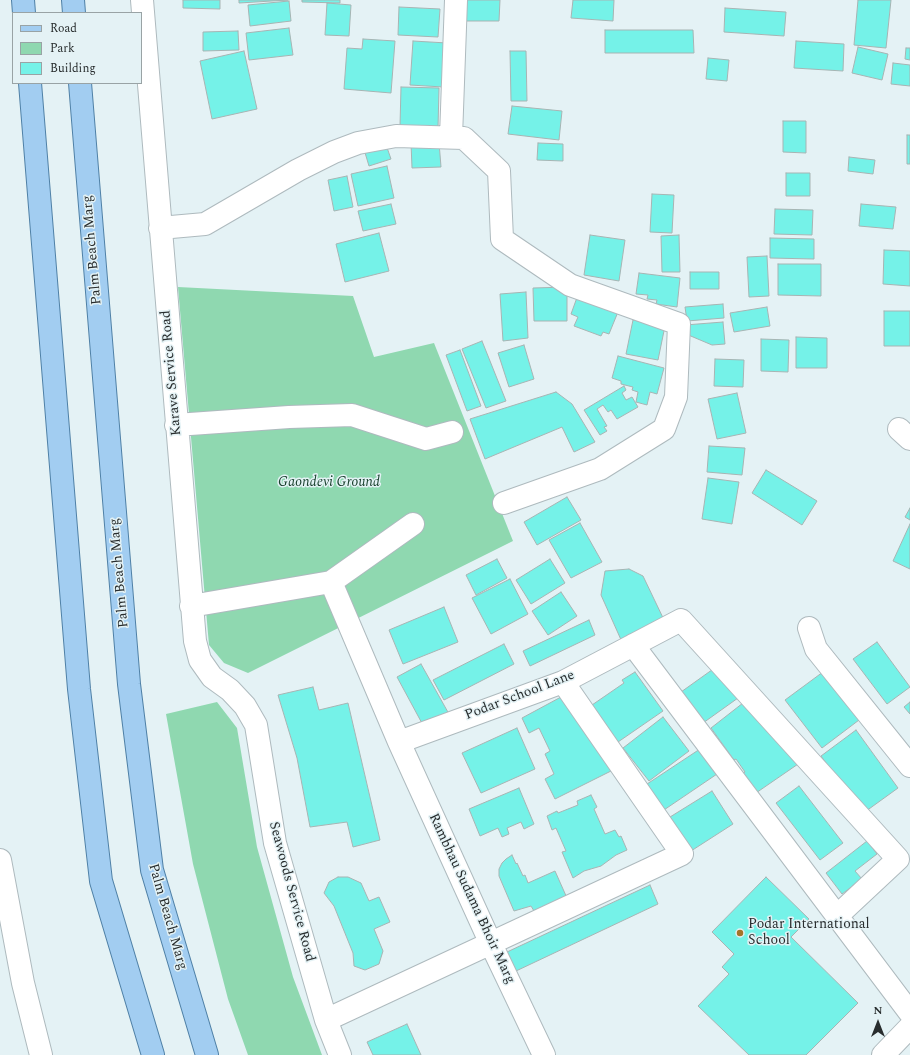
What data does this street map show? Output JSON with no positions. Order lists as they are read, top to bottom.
{
  "streets": {
    "main road": ["Palm Beach Marg"],
    "street": [
      "Karave Service Road",
      "Podar School Lane",
      "Seawoods Service Road",
      "Rambhau Sudama Bhoir Marg"
    ]
  },
  "crossings": [
    ["Karave Service Road", "Seawoods Service Road"],
    ["Podar School Lane", "Rambhau Sudama Bhoir Marg"]
  ],
  "parks": ["Gaondevi Ground"],
  "places": ["Podar International School"],
  "legend": ["Road", "Park", "Building"],
  "north": "top"
}
